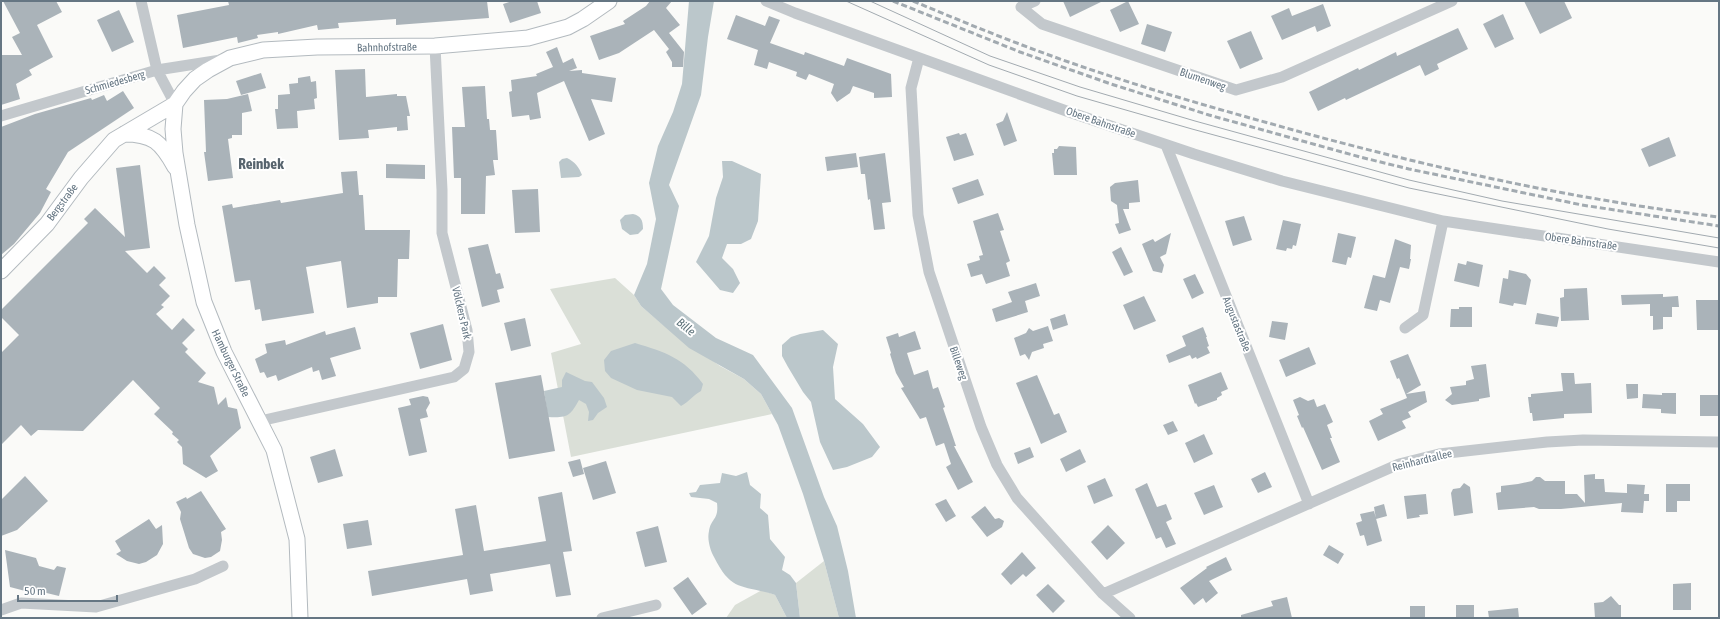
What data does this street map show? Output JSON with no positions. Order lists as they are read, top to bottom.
{
  "streets": {
    "main road": ["Bahnhofstraße", "Bergstraße", "Hamburger Straße"],
    "street": [
      "Blumenweg",
      "Schmiedesberg",
      "Obere Bahnstraße",
      "Völckers Park",
      "Augustastraße",
      "Billeweg",
      "Reinhardtallee"
    ]
  },
  "crossings": [
    ["Bahnhofstraße", "Schmiedesberg"],
    ["Bahnhofstraße", "Bergstraße"],
    ["Bahnhofstraße", "Völckers Park"],
    ["Bahnhofstraße", "Hamburger Straße"],
    ["Obere Bahnstraße", "Augustastraße"],
    ["Obere Bahnstraße", "Billeweg"],
    ["Bergstraße", "Hamburger Straße"],
    ["Völckers Park", "Hamburger Straße"],
    ["Augustastraße", "Reinhardtallee"],
    ["Billeweg", "Reinhardtallee"]
  ],
  "districts": ["Reinbek"],
  "water": ["Bille"],
  "scale_bar": "50 m"
}
